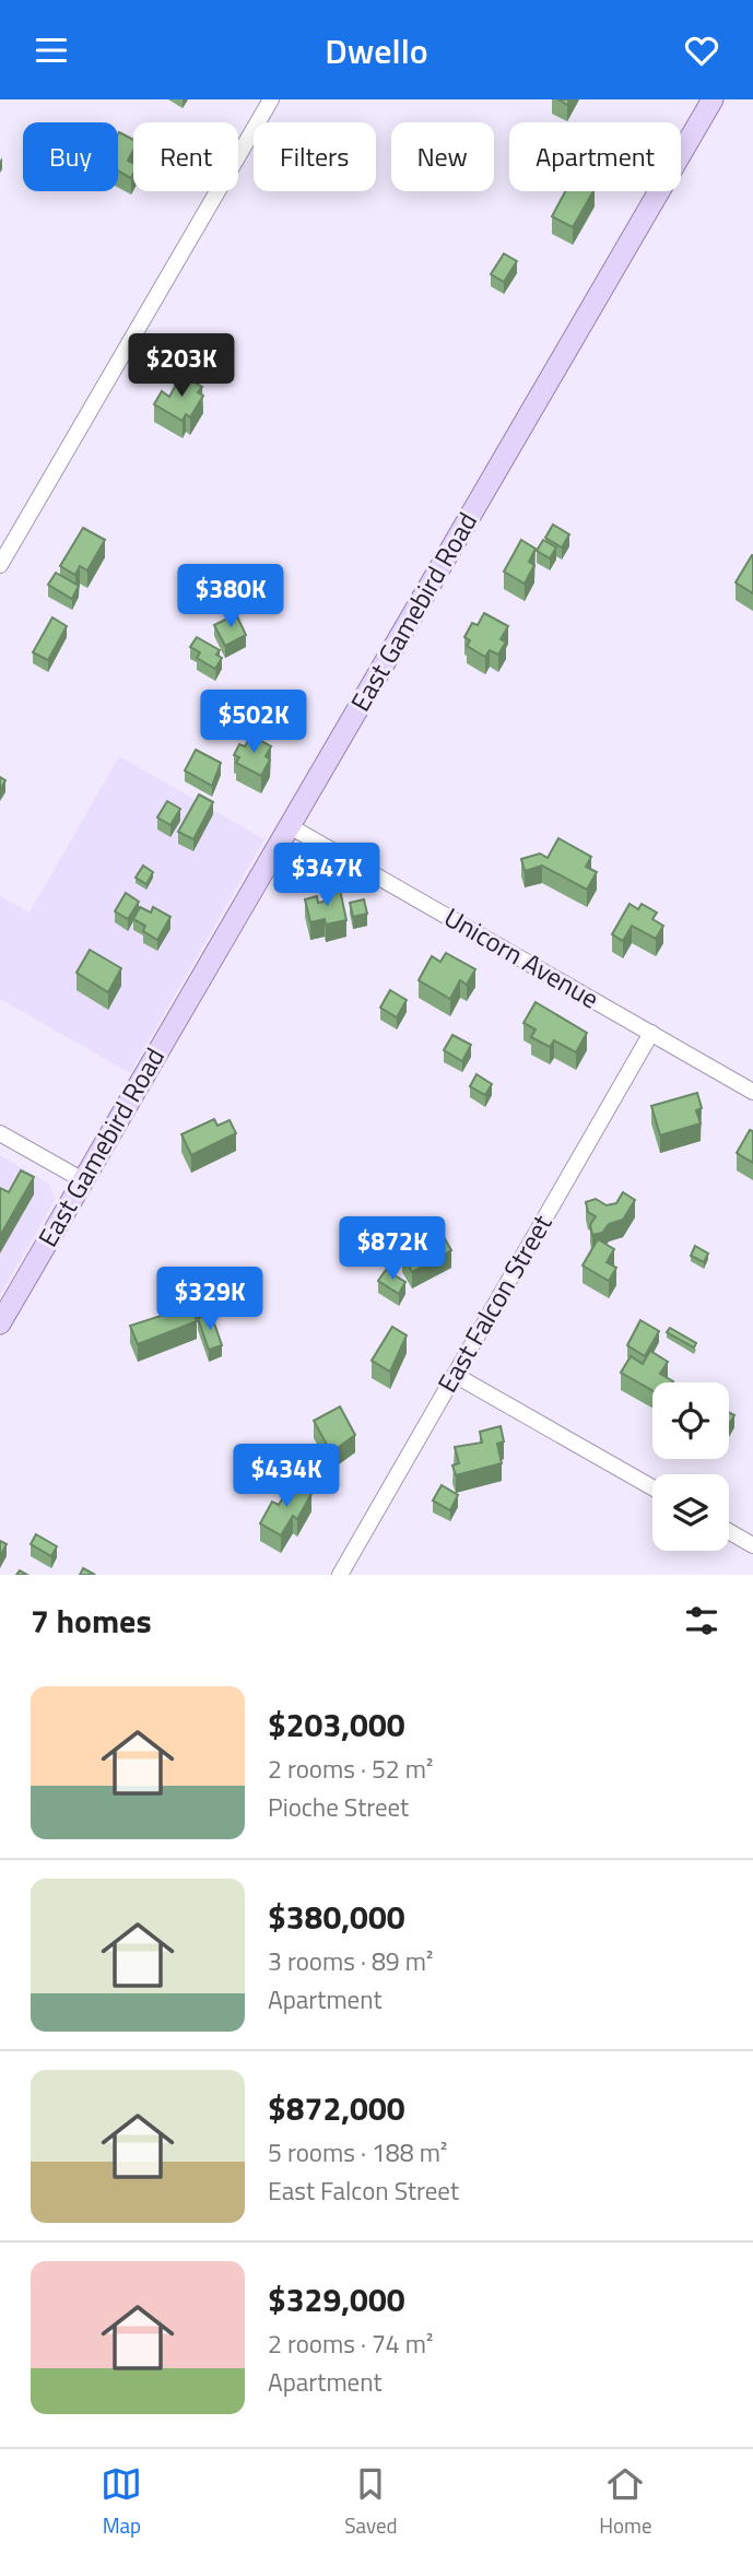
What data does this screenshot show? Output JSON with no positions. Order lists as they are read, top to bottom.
{
  "streets": {
    "main road": ["East Gamebird Road"],
    "street": ["Unicorn Avenue", "East Falcon Street"]
  },
  "crossings": [
    ["East Gamebird Road", "Unicorn Avenue"],
    ["Unicorn Avenue", "East Falcon Street"]
  ],
  "page": {
    "header": "Dwello",
    "chip": [
      "Buy",
      "Rent",
      "Filters",
      "New",
      "Apartment"
    ],
    "price": [
      "$203K",
      "$380K",
      "$502K",
      "$347K",
      "$872K",
      "$329K",
      "$434K"
    ],
    "heading": "7 homes",
    "list": [
      {
        "name": "$203,000",
        "note": "2 rooms · 52 m² · Pioche Street"
      },
      {
        "name": "$380,000",
        "note": "3 rooms · 89 m² · Apartment"
      },
      {
        "name": "$872,000",
        "note": "5 rooms · 188 m² · East Falcon Street"
      },
      {
        "name": "$329,000",
        "note": "2 rooms · 74 m² · Apartment"
      }
    ],
    "tabs": ["Map", "Saved", "Home"]
  }
}
